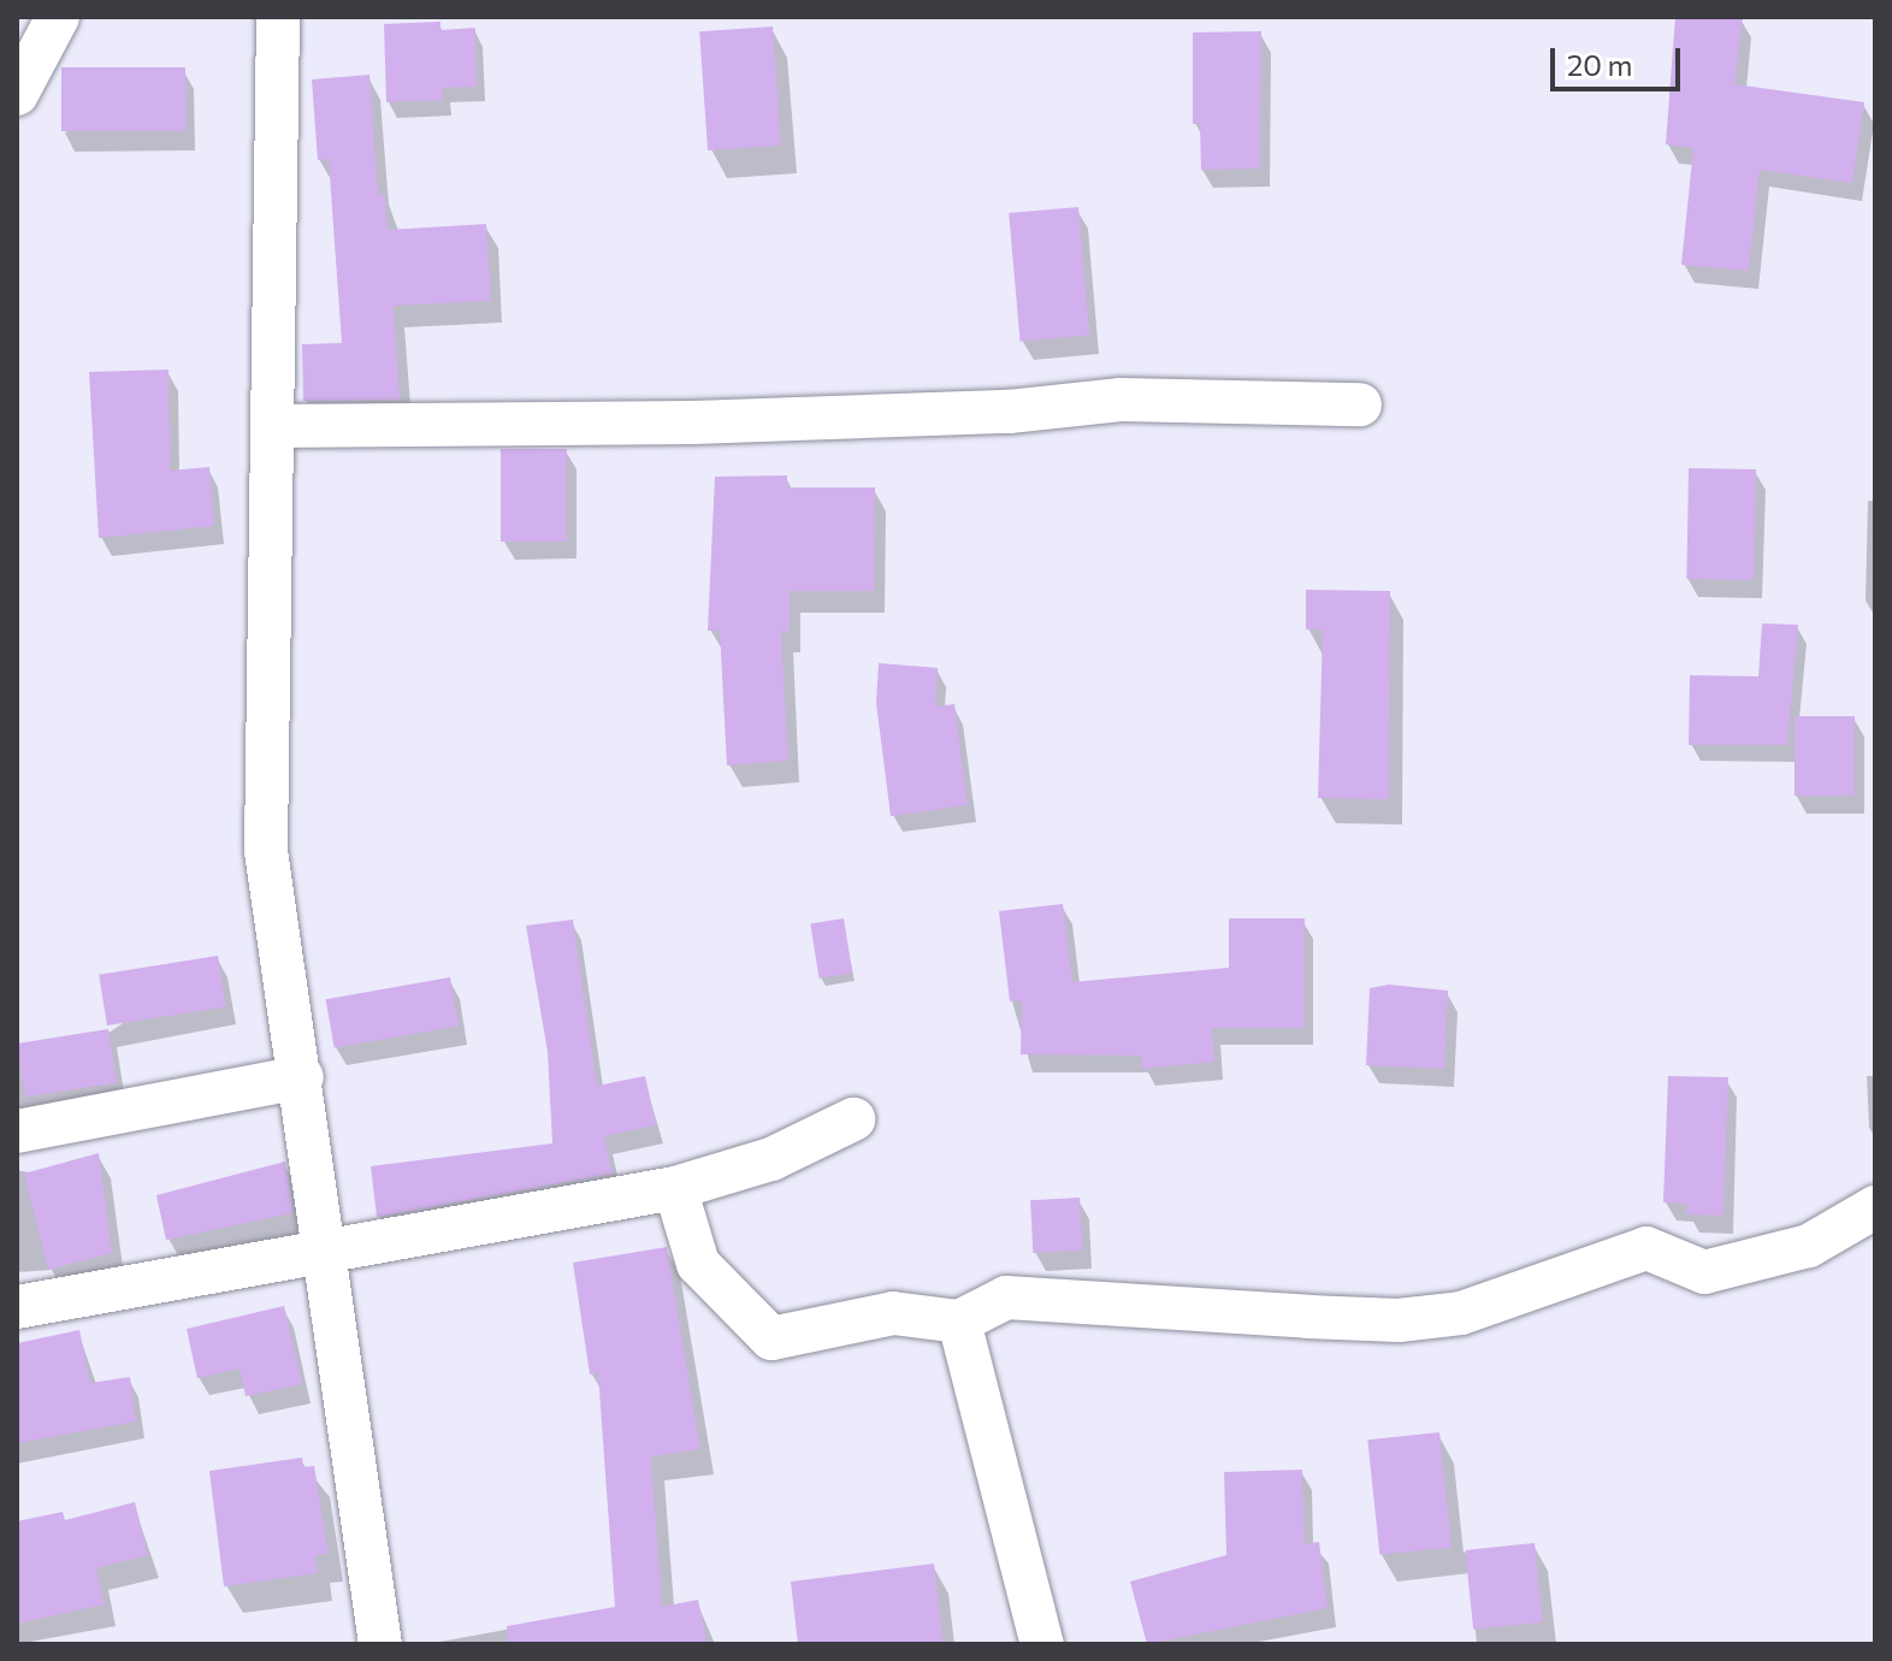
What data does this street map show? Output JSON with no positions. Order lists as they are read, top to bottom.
{
  "scale_bar": "20 m"
}
